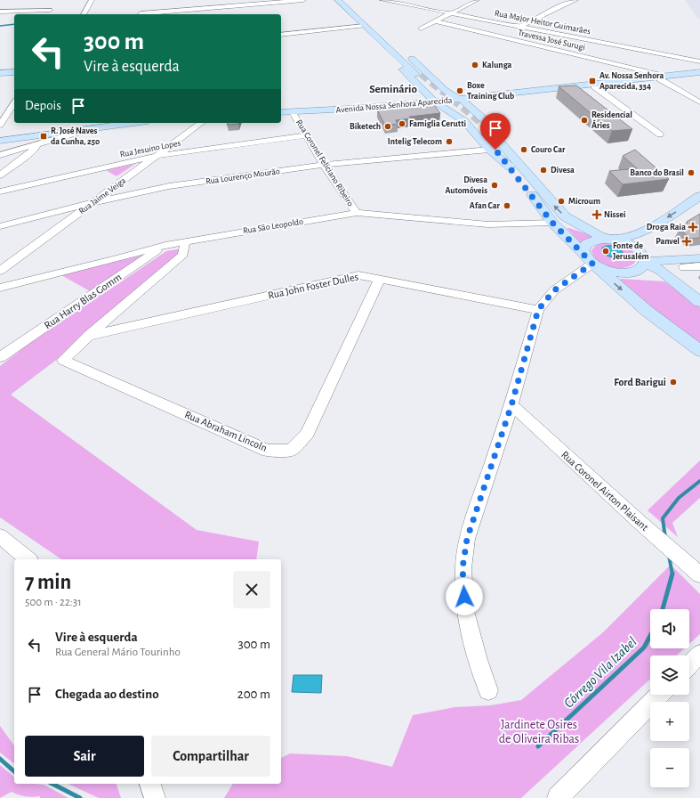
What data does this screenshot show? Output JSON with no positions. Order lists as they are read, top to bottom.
{
  "streets": {
    "main road": ["Avenida Nossa Senhora Aparecida"],
    "street": [
      "Rua Major Heitor Guimarães",
      "Travessa José Surugi",
      "Rua Jesuino Lopes",
      "Rua Coronel Feliciano Ribeiro",
      "Rua Lourenço Mourão",
      "Rua Jaime Veiga",
      "Rua São Leopoldo",
      "Rua John Foster Dulles",
      "Rua Harry Blas Gomm",
      "Rua Abraham Lincoln",
      "Rua Coronel Airton Plaisant"
    ]
  },
  "crossings": [
    ["Travessa José Surugi", "Avenida Nossa Senhora Aparecida"],
    ["Avenida Nossa Senhora Aparecida", "Rua Coronel Feliciano Ribeiro"],
    ["Rua Jesuino Lopes", "Rua Coronel Feliciano Ribeiro"],
    ["Rua Jesuino Lopes", "Rua Jaime Veiga"],
    ["Rua Coronel Feliciano Ribeiro", "Rua Lourenço Mourão"],
    ["Rua Coronel Feliciano Ribeiro", "Rua São Leopoldo"],
    ["Rua Lourenço Mourão", "Rua Jaime Veiga"],
    ["Rua São Leopoldo", "Rua Harry Blas Gomm"],
    ["Rua John Foster Dulles", "Rua Abraham Lincoln"]
  ],
  "districts": ["Seminário"],
  "water": ["Córrego Vila Izabel"],
  "parks": ["Jardinete Osires de Oliveira Ribas"],
  "places": {
    "other": [
      "Kalunga",
      "Boxe Training Club",
      "Residencial Áries",
      "Famiglia Cerutti",
      "Biketech",
      "Intelig Telecom",
      "Couro Car",
      "Divesa",
      "Banco do Brasil",
      "Divesa Automóveis",
      "Microum",
      "Afan Car",
      "Fonte de Jerusalém",
      "Ford Barigui"
    ],
    "transit": ["Av. Nossa Senhora Aparecida, 334", "R. José Naves da Cunha, 250"],
    "health": ["Nissei", "Droga Raia", "Panvel"]
  },
  "page": {
    "turn": ["300 m", "Vire à esquerda"],
    "then": "Depois",
    "heading": ["7 min", "500 m · 22:31"],
    "map_buttons": ["+", "−"],
    "list": [
      {
        "name": "Vire à esquerda",
        "note": "Rua General Mário Tourinho",
        "value": "300 m"
      },
      {
        "name": "Chegada ao destino",
        "value": "200 m"
      }
    ],
    "buttons": ["Sair", "Compartilhar"]
  }
}
